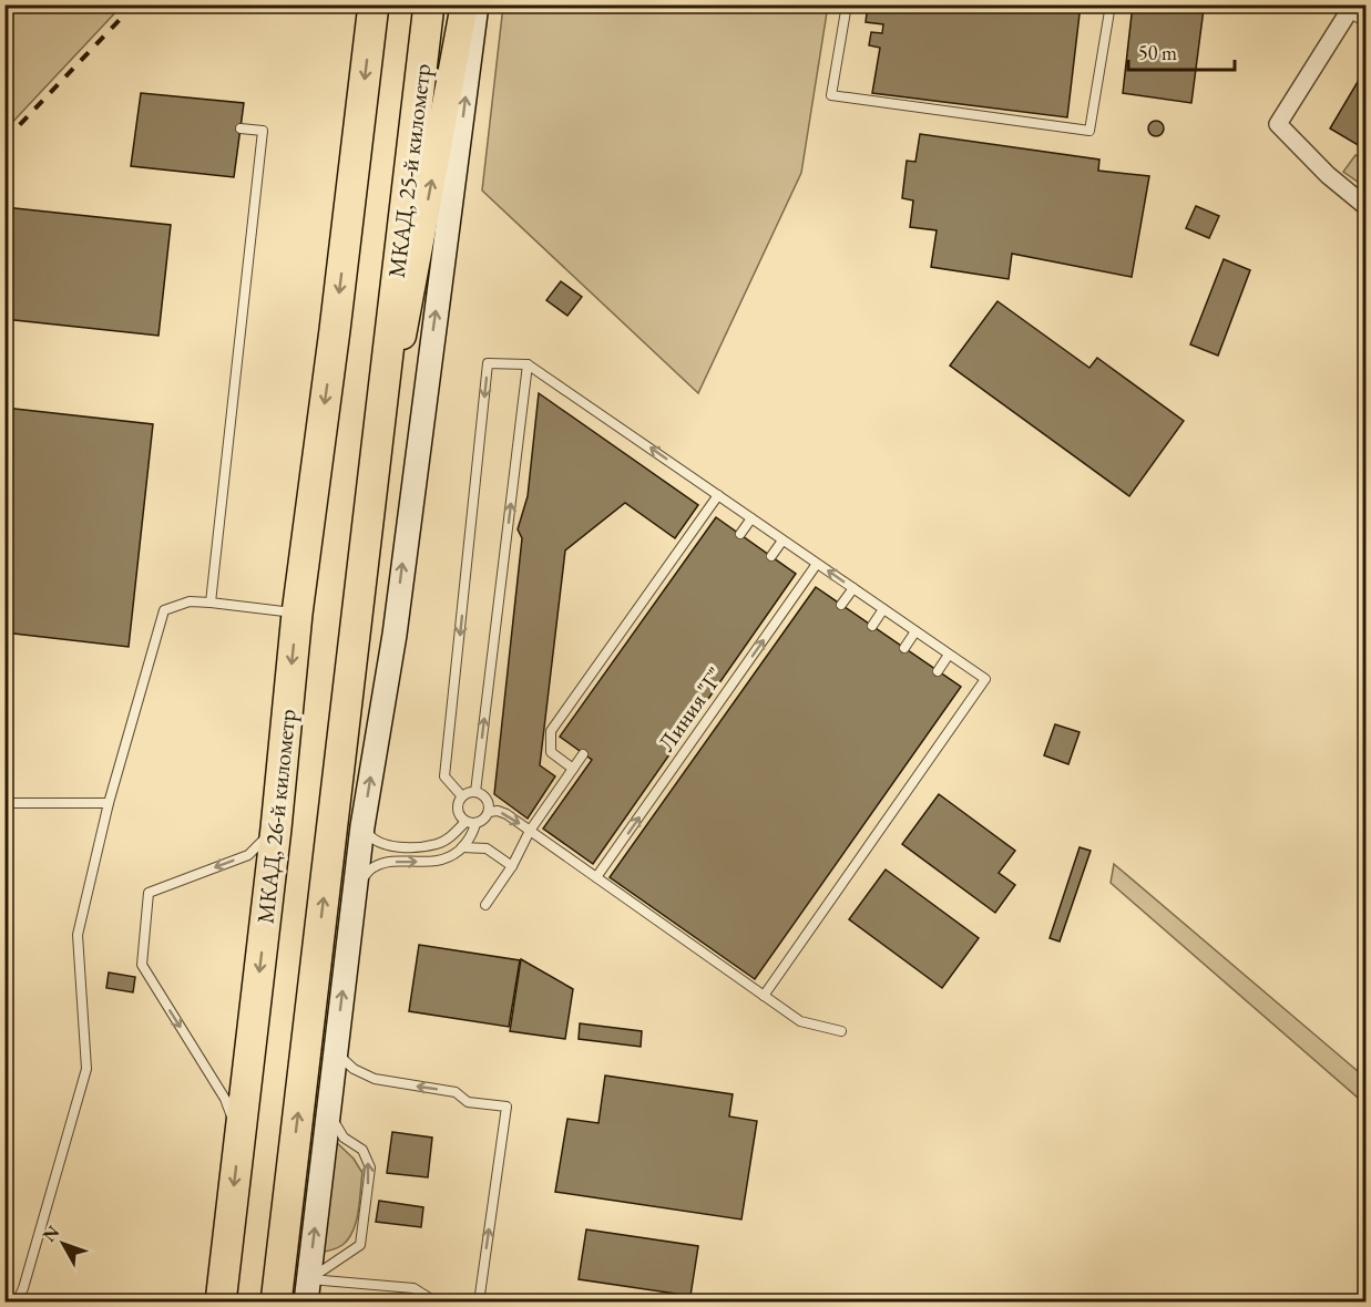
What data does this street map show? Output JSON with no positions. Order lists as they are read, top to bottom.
{
  "streets": {
    "highway": ["МКАД, 25-й километр", "МКАД, 26-й километр"],
    "lane": ["Линия \"Г\""]
  },
  "one_way": ["Линия \"Г\""],
  "scale_bar": "50 m",
  "north": "top left"
}
